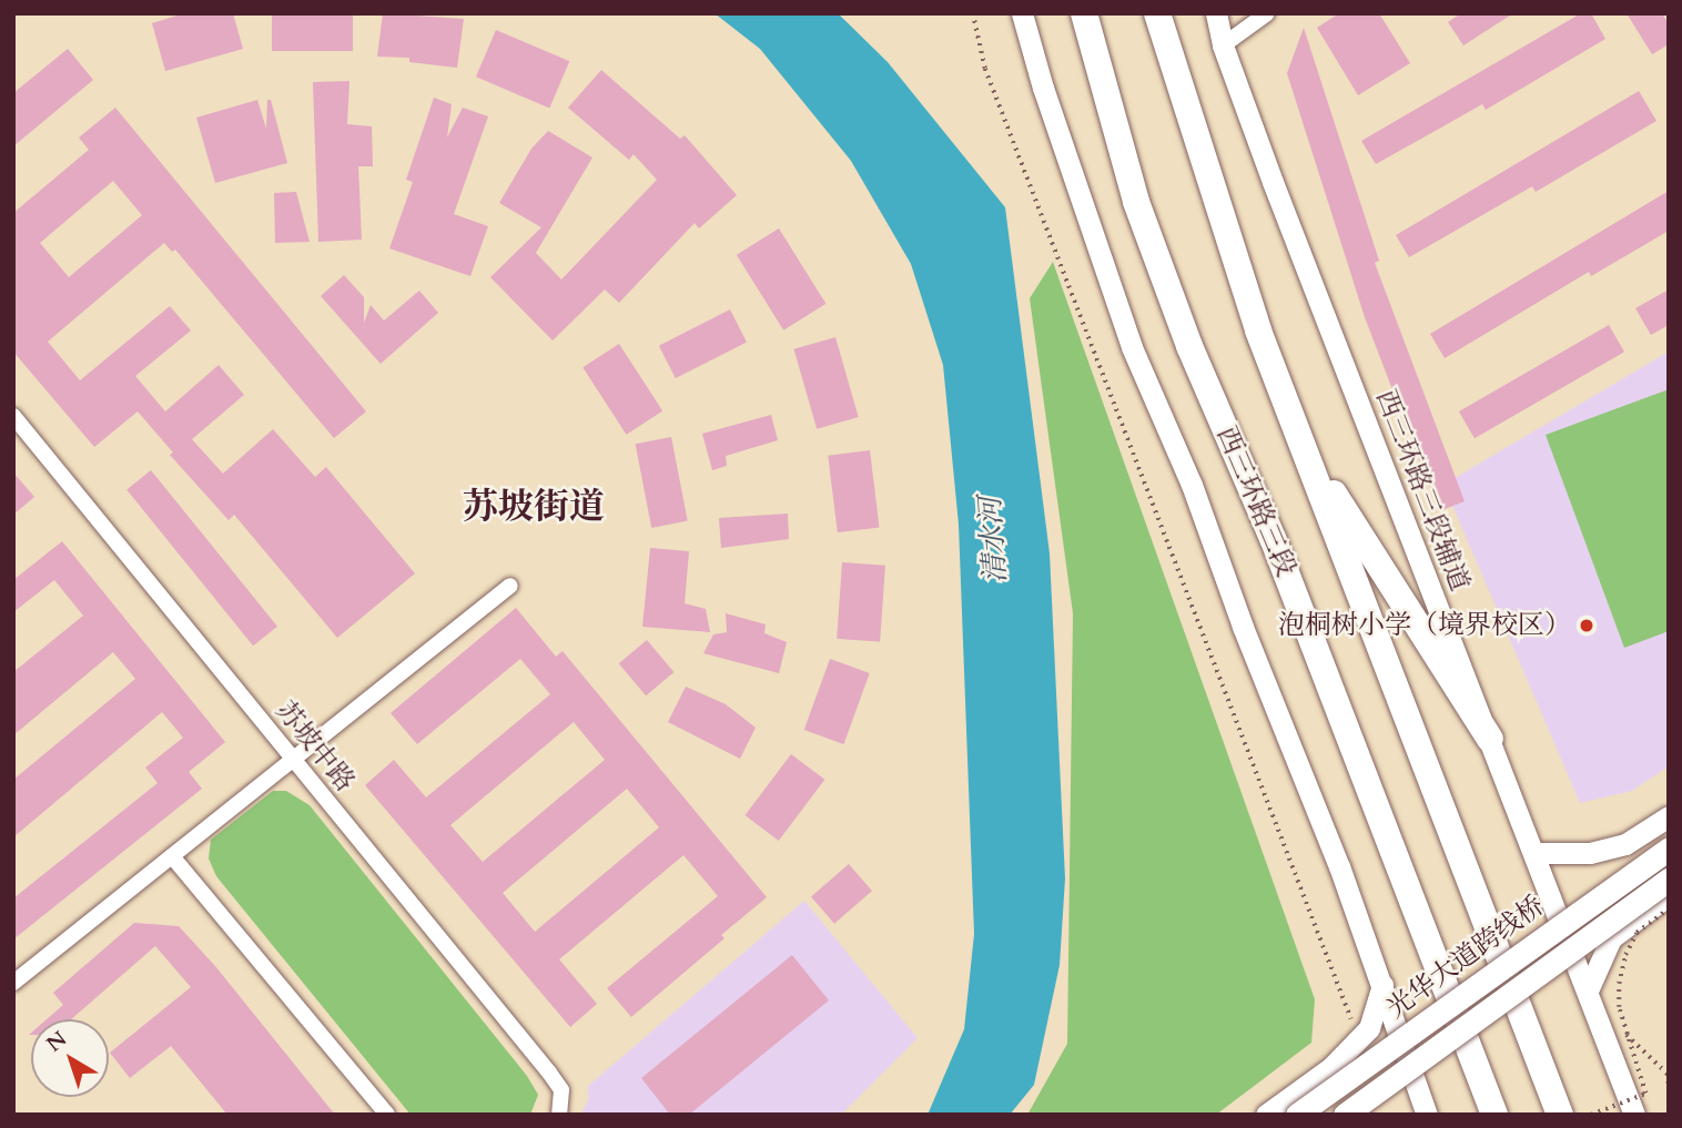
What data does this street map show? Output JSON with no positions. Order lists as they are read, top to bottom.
{
  "streets": {
    "highway": ["西三环路三段"],
    "main road": ["西三环路三段辅道", "光华大道跨线桥"],
    "street": ["苏坡中路"]
  },
  "districts": ["苏坡街道"],
  "water": ["清水河"],
  "places": ["泡桐树小学（境界校区）"],
  "north": "top left"
}
